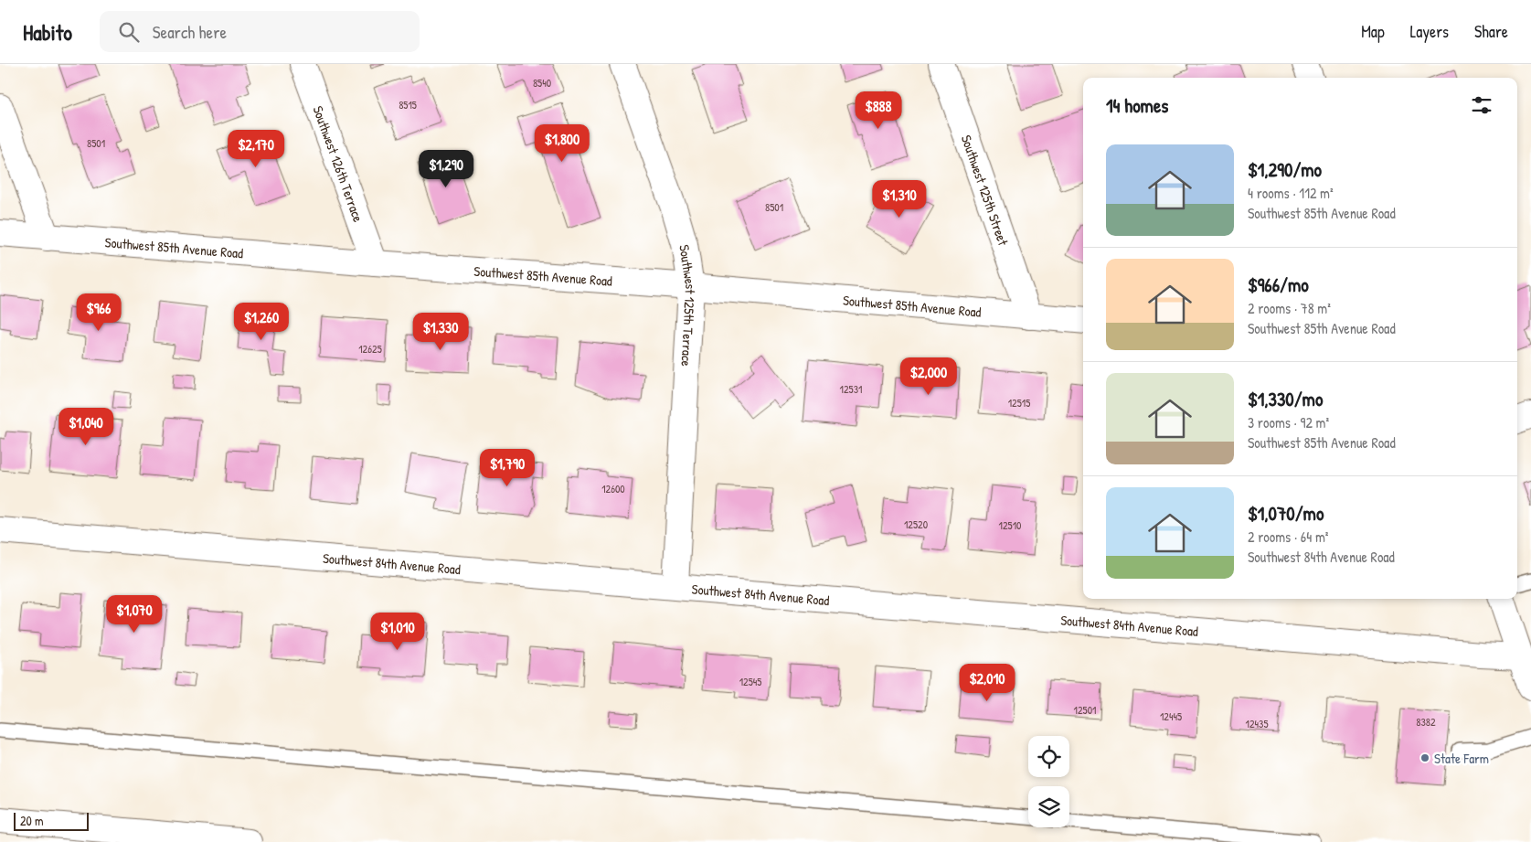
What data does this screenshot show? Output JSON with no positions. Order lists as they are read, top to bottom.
{
  "streets": {
    "main road": [
      "Southwest 126th Terrace",
      "Southwest 125th Street",
      "Southwest 85th Avenue Road",
      "Southwest 125th Terrace",
      "Southwest 84th Avenue Road"
    ]
  },
  "crossings": [
    ["Southwest 126th Terrace", "Southwest 85th Avenue Road"],
    ["Southwest 125th Street", "Southwest 85th Avenue Road"],
    ["Southwest 85th Avenue Road", "Southwest 125th Terrace"],
    ["Southwest 125th Terrace", "Southwest 84th Avenue Road"]
  ],
  "places": ["State Farm"],
  "house_numbers": [
    "8540",
    "8515",
    "8501",
    "8501",
    "12625",
    "12531",
    "12515",
    "12600",
    "12520",
    "12510",
    "12545",
    "12501",
    "12445",
    "8382",
    "12435"
  ],
  "scale_bar": "20 m",
  "page": {
    "header": "Habito",
    "search": "Search here",
    "nav": ["Map", "Layers", "Share"],
    "heading": "14 homes",
    "price": [
      "$888",
      "$1,800",
      "$2,170",
      "$1,290",
      "$1,310",
      "$966",
      "$1,260",
      "$1,330",
      "$2,000",
      "$1,040",
      "$1,790",
      "$1,070",
      "$1,010",
      "$2,010"
    ],
    "list": [
      {
        "name": "$1,290/mo",
        "note": "4 rooms · 112 m² · Southwest 85th Avenue Road"
      },
      {
        "name": "$966/mo",
        "note": "2 rooms · 78 m² · Southwest 85th Avenue Road"
      },
      {
        "name": "$1,330/mo",
        "note": "3 rooms · 92 m² · Southwest 85th Avenue Road"
      },
      {
        "name": "$1,070/mo",
        "note": "2 rooms · 64 m² · Southwest 84th Avenue Road"
      }
    ],
    "scale": "20 m"
  }
}
